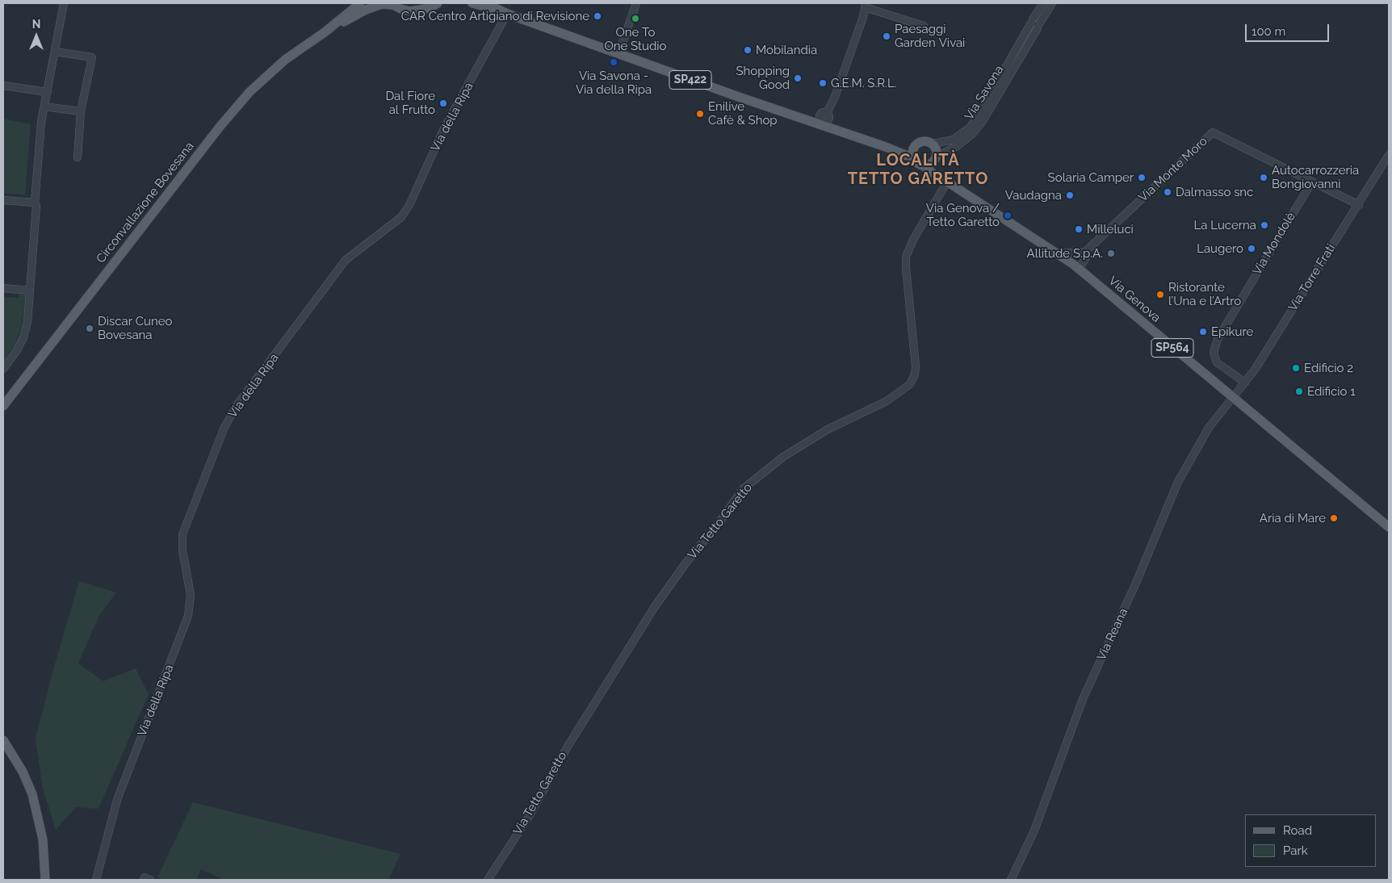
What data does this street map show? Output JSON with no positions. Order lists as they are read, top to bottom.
{
  "streets": {
    "main road": [
      "SP422",
      "Circonvallazione Bovesana",
      "Via Genova",
      "SP564"
    ],
    "street": [
      "Via Savona",
      "Via della Ripa",
      "Via Monte Moro",
      "Via Mondolè",
      "Via Torre Frati",
      "Via Tetto Garetto",
      "Via Reana"
    ]
  },
  "crossings": [
    ["SP422", "Via Savona"],
    ["SP422", "Via della Ripa"],
    ["SP422", "Via Genova"],
    ["Via Savona", "Via Genova"],
    ["Via Monte Moro", "Via Mondolè"],
    ["Via Monte Moro", "Via Torre Frati"],
    ["Via Mondolè", "Via Torre Frati"],
    ["Via Torre Frati", "Via Genova"],
    ["Via Torre Frati", "Via Reana"],
    ["Via Genova", "Via Tetto Garetto"],
    ["Via Genova", "Via Reana"]
  ],
  "districts": ["LOCALITÀ TETTO GARETTO"],
  "places": [
    "CAR Centro Artigiano di Revisione",
    "One To One Studio",
    "Paesaggi Garden Vivai",
    "Mobilandia",
    "Via Savona - Via della Ripa",
    "Shopping Good",
    "G.E.M. S.R.L.",
    "Dal Fiore al Frutto",
    "Enilive Cafè & Shop",
    "Solaria Camper",
    "Autocarrozzeria Bongiovanni",
    "Dalmasso snc",
    "Vaudagna",
    "Via Genova / Tetto Garetto",
    "La Lucerna",
    "Milleluci",
    "Laugero",
    "Allitude S.p.A.",
    "Ristorante l’Una e l’Artro",
    "Discar Cuneo Bovesana",
    "Epikure",
    "Edificio 2",
    "Edificio 1",
    "Aria di Mare"
  ],
  "legend": ["Road", "Park"],
  "scale_bar": "100 m",
  "north": "top"
}
